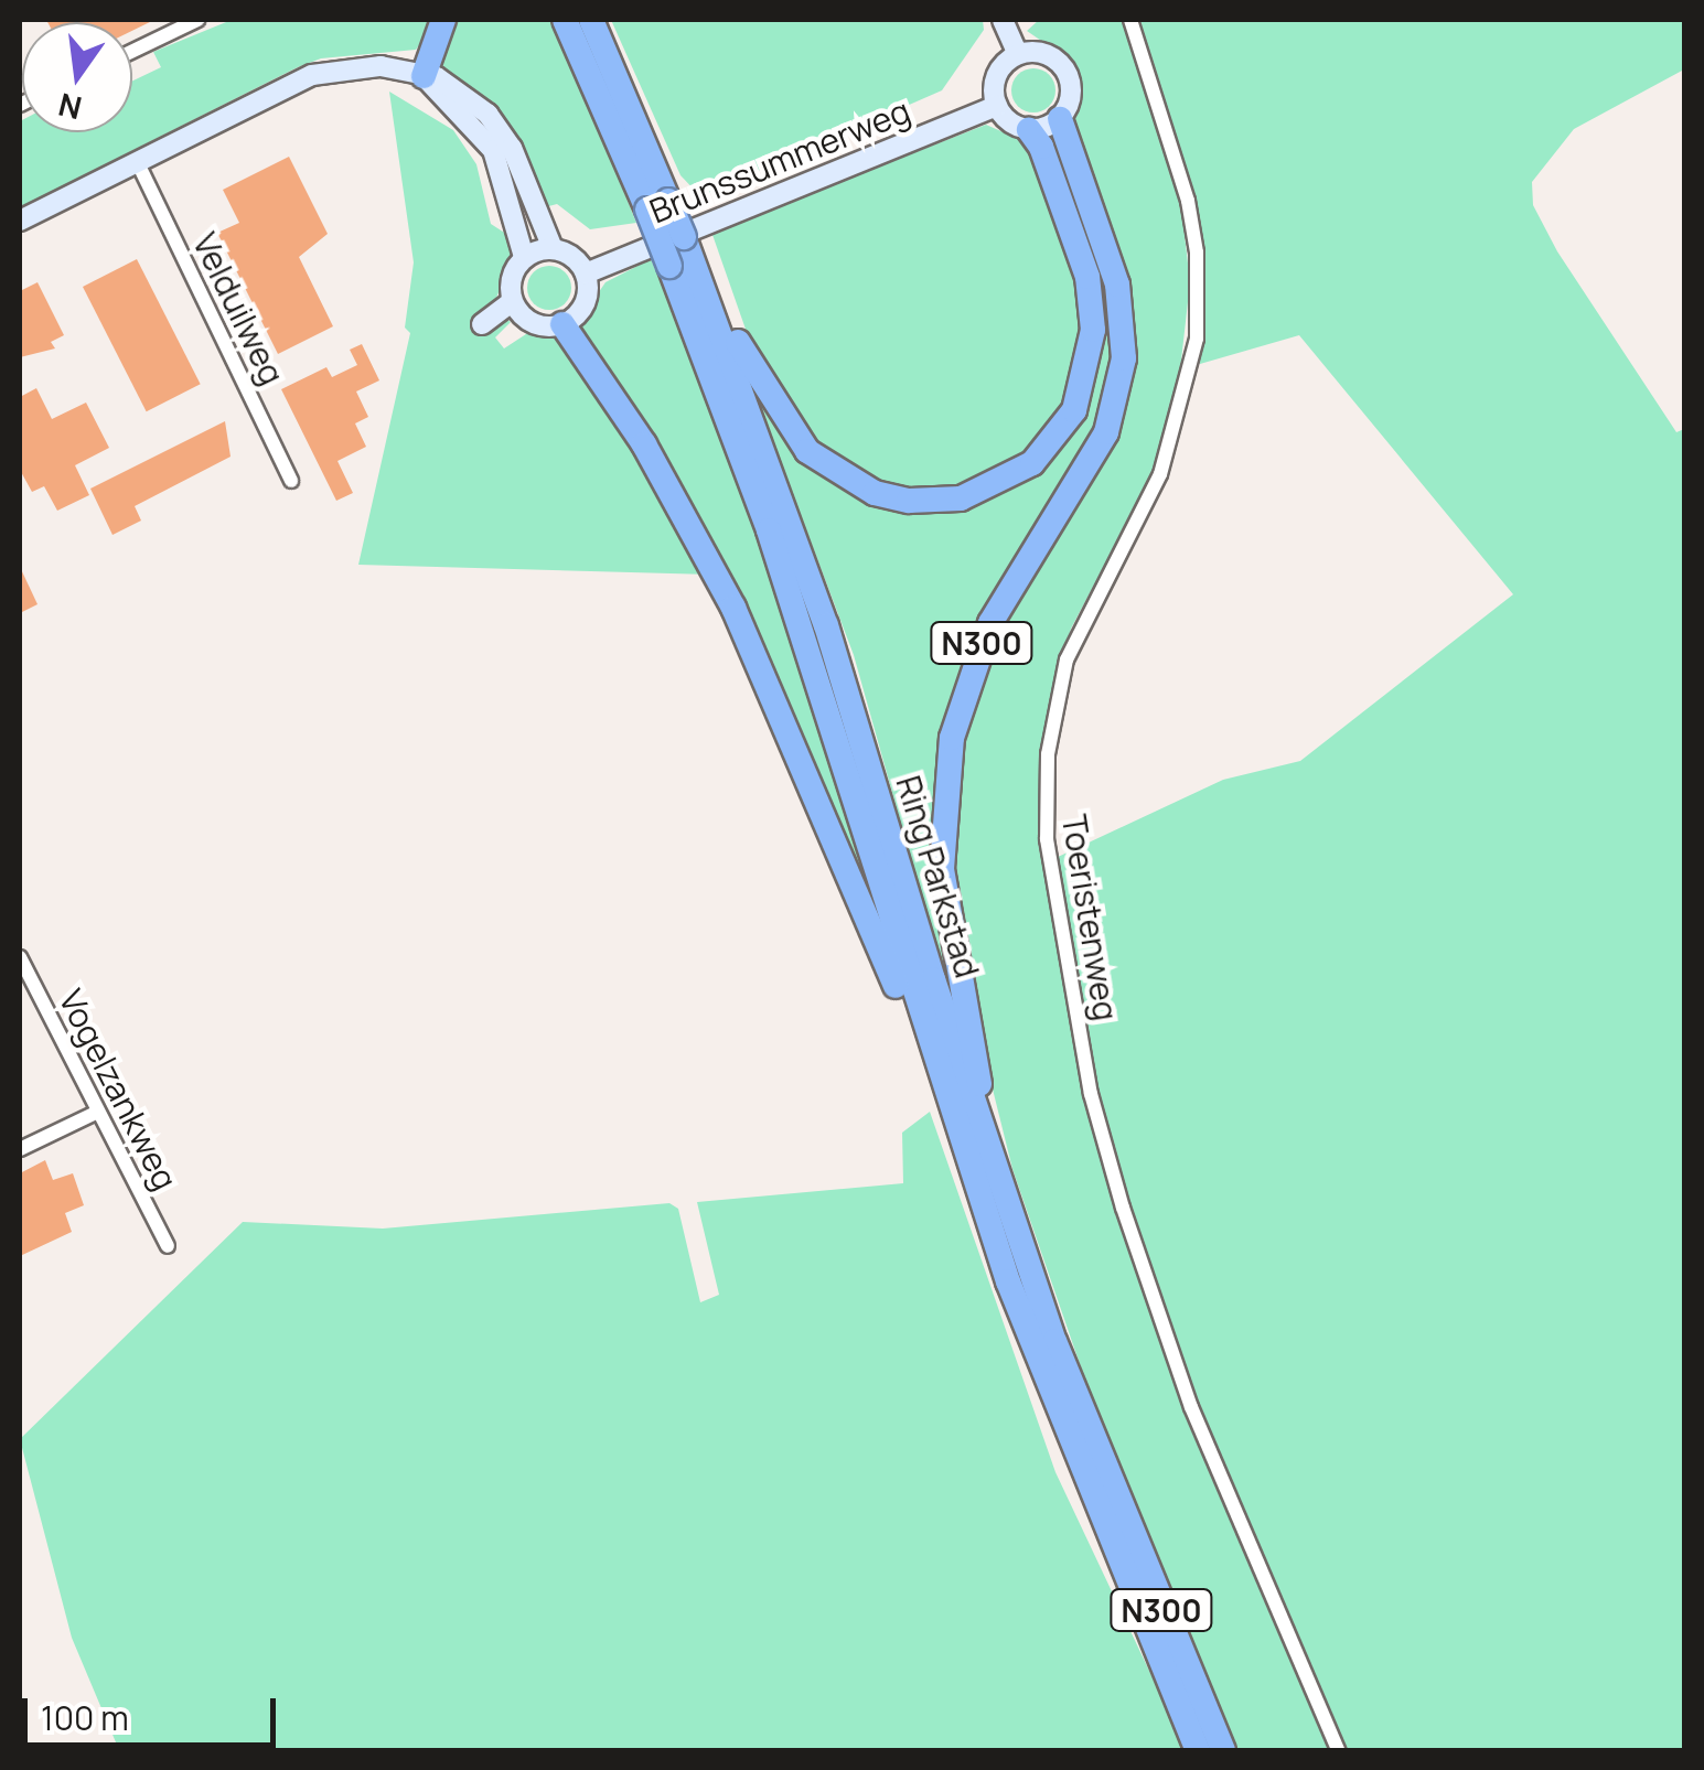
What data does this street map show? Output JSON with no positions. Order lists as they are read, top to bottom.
{
  "streets": {
    "highway": ["N300", "Ring Parkstad"],
    "street": [
      "Brunssummerweg",
      "Velduilweg",
      "Toeristenweg",
      "Vogelzankweg"
    ]
  },
  "crossings": [
    ["Brunssummerweg", "N300"],
    ["N300", "Ring Parkstad"]
  ],
  "scale_bar": "100 m",
  "north": "bottom"
}
